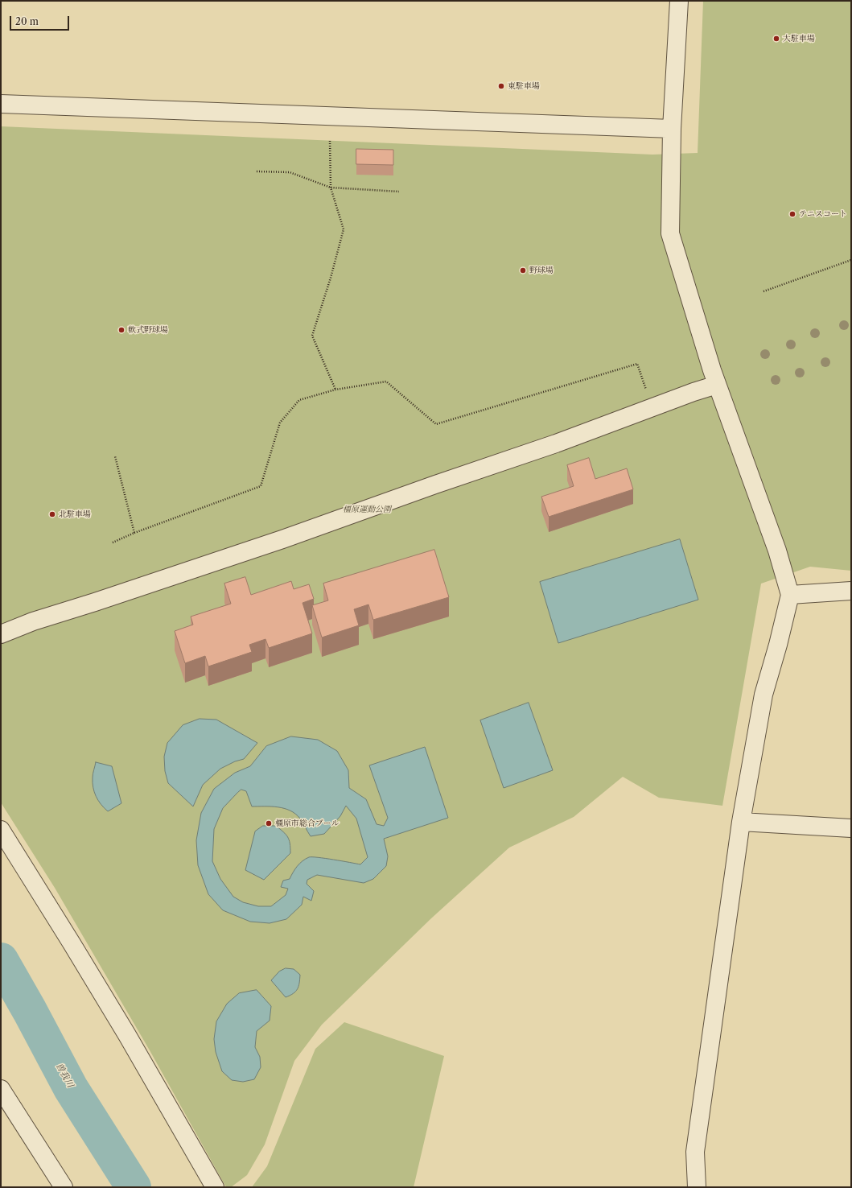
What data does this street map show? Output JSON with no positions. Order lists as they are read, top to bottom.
{
  "water": ["曽我川"],
  "parks": ["橿原運動公園"],
  "places": [
    "大駐車場",
    "東駐車場",
    "テニスコート",
    "野球場",
    "軟式野球場",
    "北駐車場",
    "橿原市総合プール"
  ],
  "scale_bar": "20 m"
}
